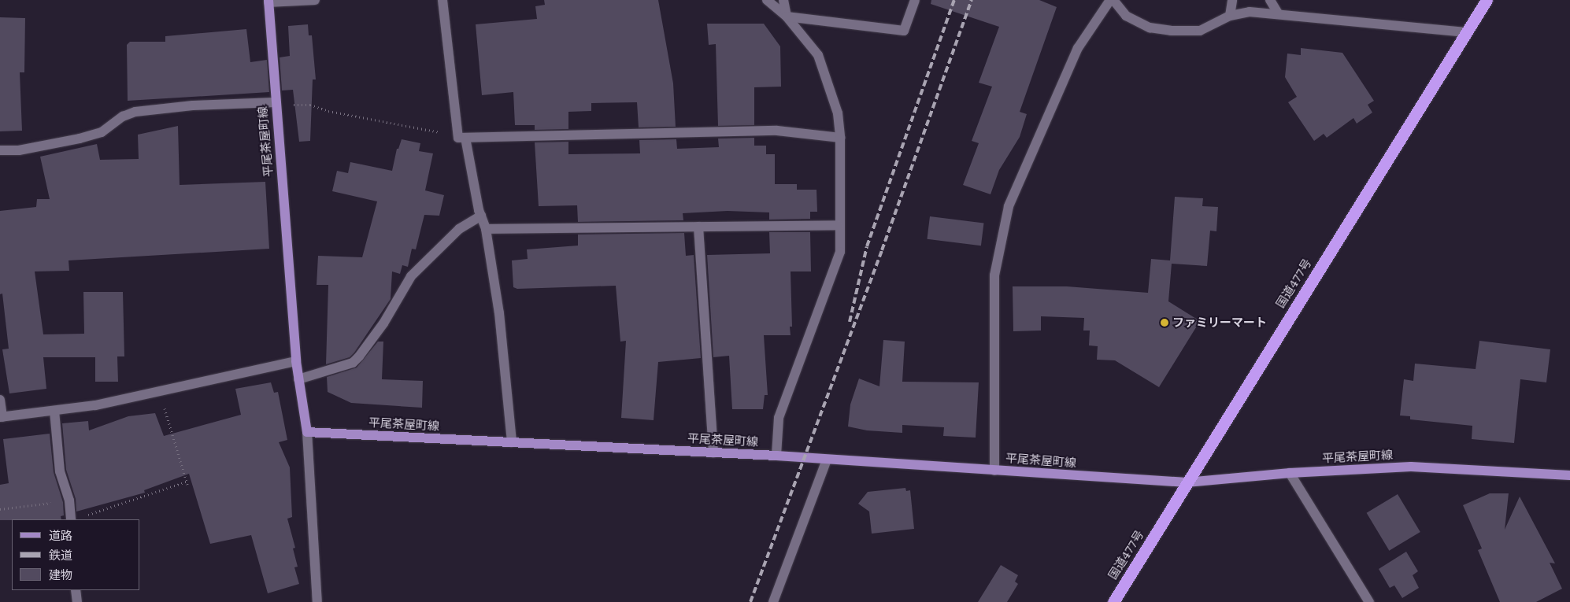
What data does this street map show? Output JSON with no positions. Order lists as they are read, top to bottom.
{
  "streets": {
    "highway": ["国道477号"],
    "main road": ["平尾茶屋町線"]
  },
  "crossings": [
    ["平尾茶屋町線", "国道477号"]
  ],
  "places": ["ファミリーマート"],
  "legend": ["道路", "鉄道", "建物"]
}
